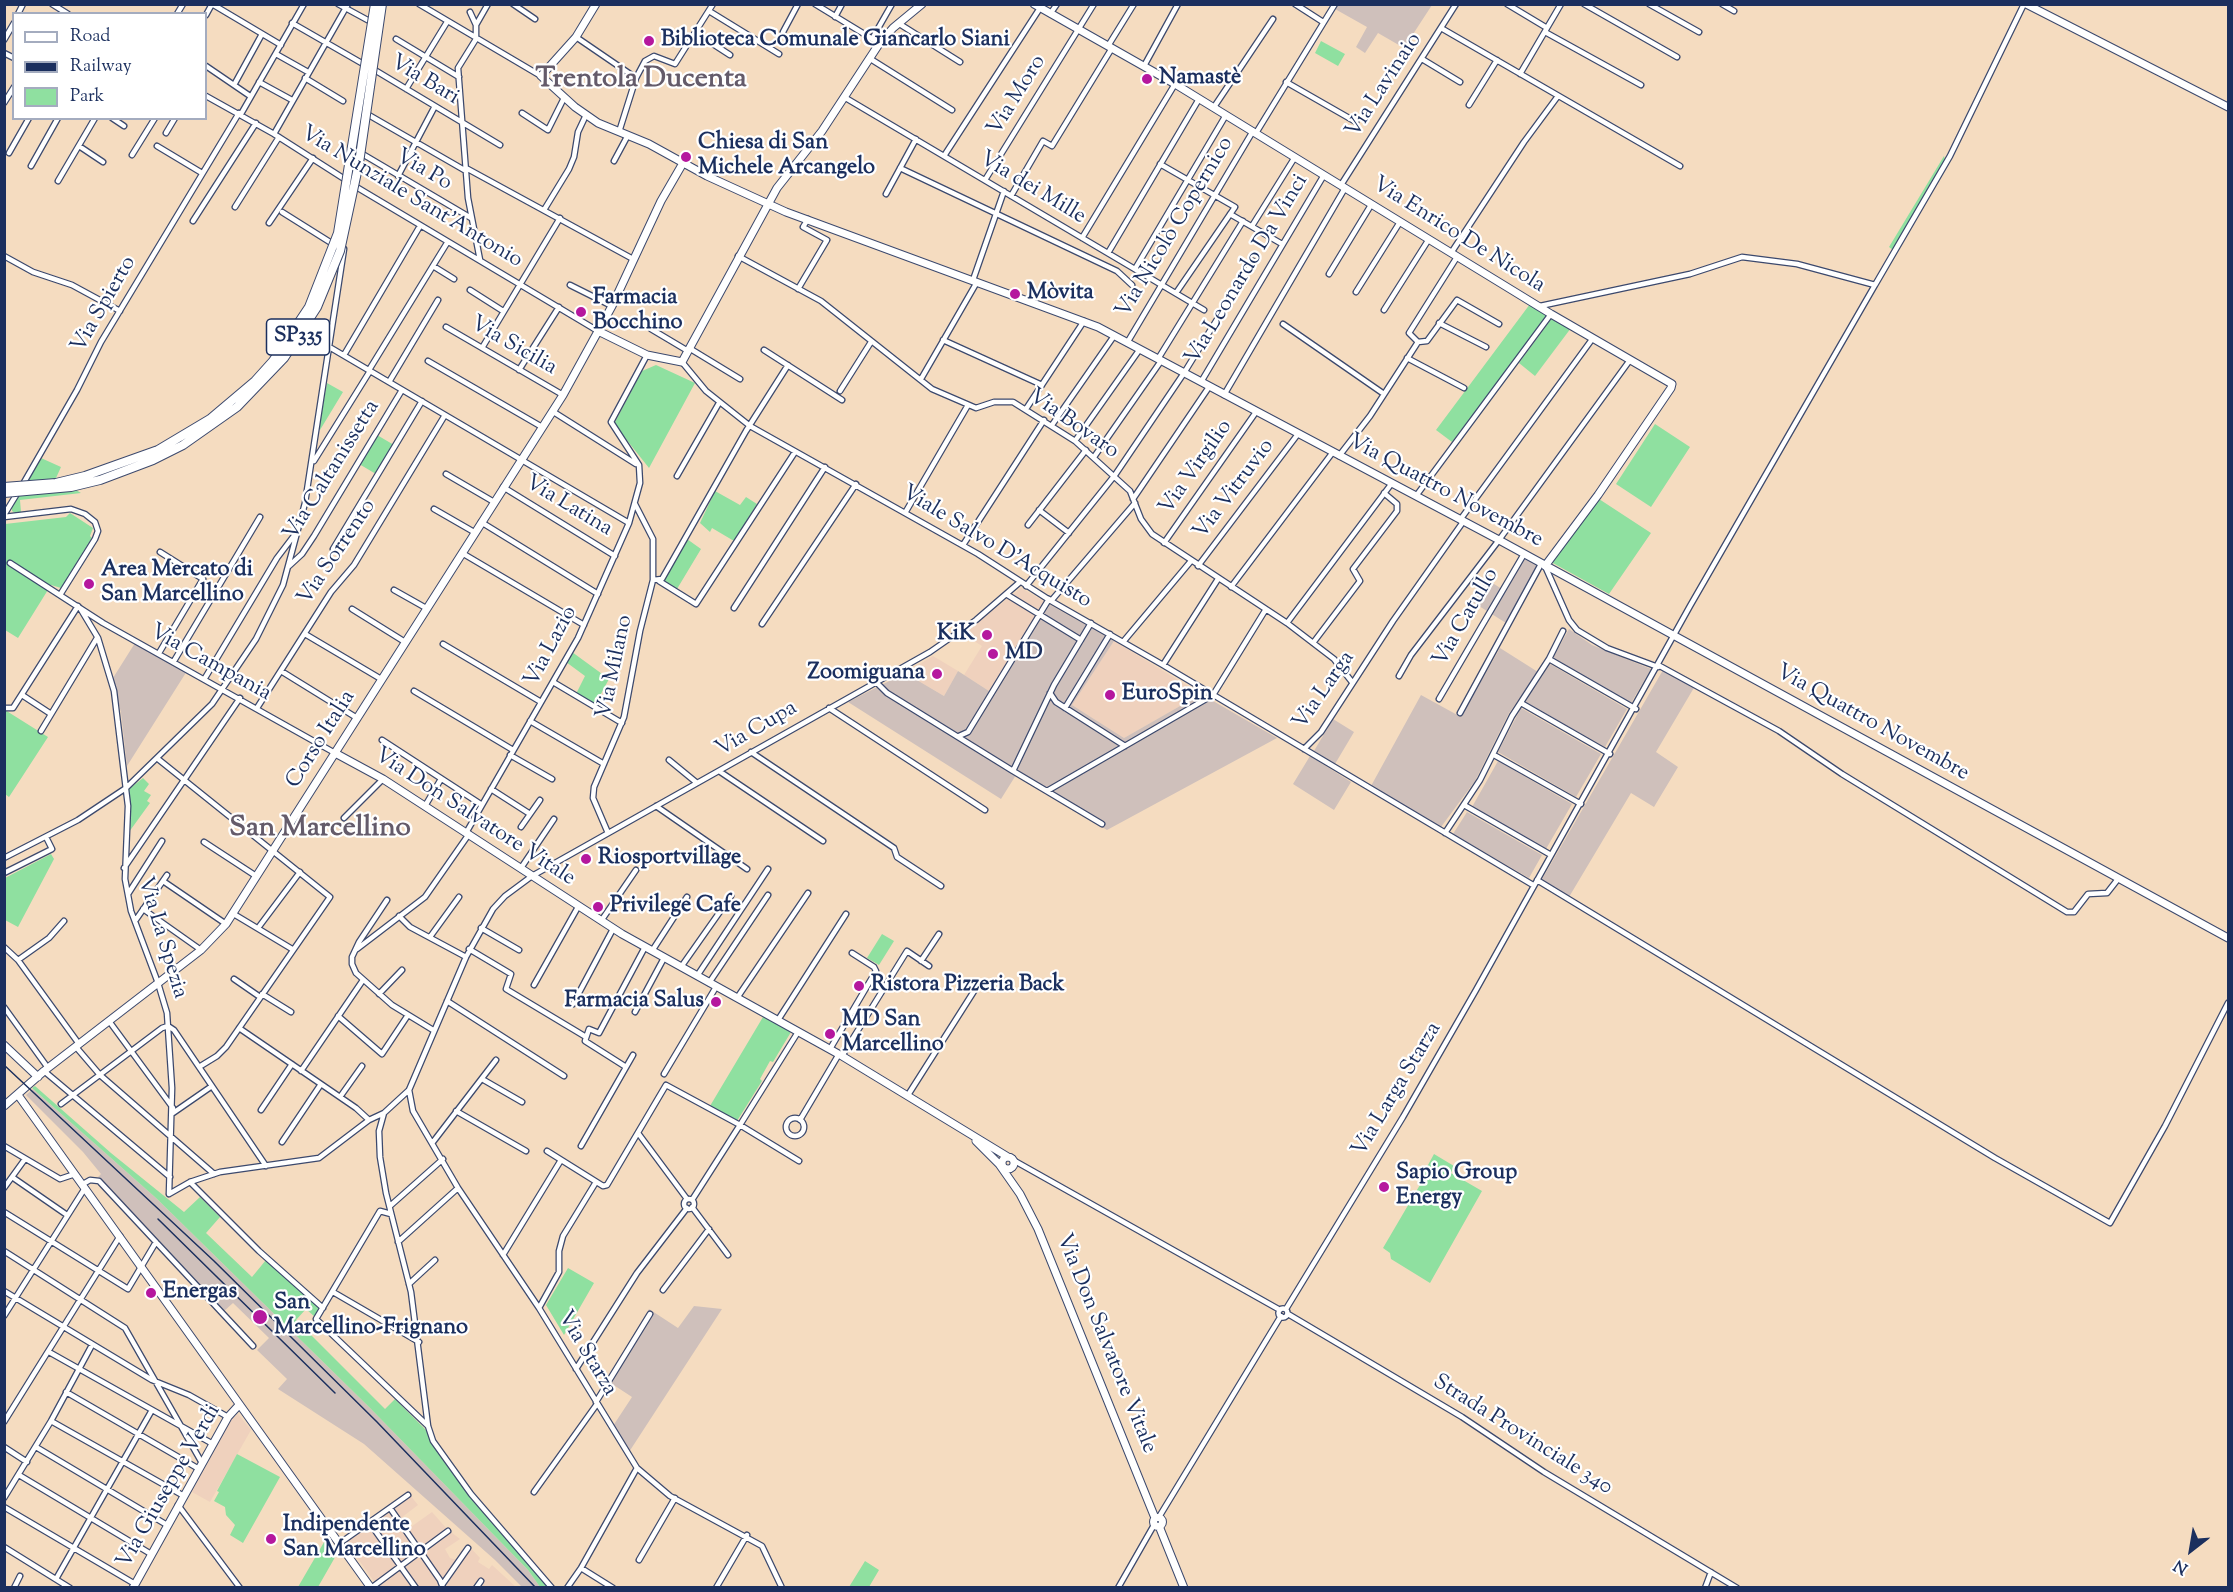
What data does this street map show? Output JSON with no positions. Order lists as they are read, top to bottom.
{
  "streets": {
    "highway": ["SP335"],
    "street": [
      "Via Bari",
      "Via Lavinaio",
      "Via Moro",
      "Via Po",
      "Via dei Mille",
      "Via Nunziale Sant'Antonio",
      "Via Nicolò Copernico",
      "Via Enrico De Nicola",
      "Via Leonardo Da Vinci",
      "Via Spierto",
      "Via Sicilia",
      "Via Bovaro",
      "Via Virgilio",
      "Via Caltanissetta",
      "Via Vitruvio",
      "Via Quattro Novembre",
      "Via Latina",
      "Viale Salvo D'Acquisto",
      "Via Sorrento",
      "Via Catullo",
      "Via Lazio",
      "Via Campania",
      "Via Milano",
      "Via Larga",
      "Via Cupa",
      "Corso Italia",
      "Via Don Salvatore Vitale",
      "Via La Spezia",
      "Via Larga Starza",
      "Via Starza",
      "Strada Provinciale 340",
      "Via Giuseppe Verdi"
    ]
  },
  "crossings": [
    ["Via Bari", "Via Spierto"],
    ["Via Lavinaio", "Via Enrico De Nicola"],
    ["Via Lavinaio", "Via Quattro Novembre"],
    ["Via Moro", "Via dei Mille"],
    ["Via Moro", "Via Enrico De Nicola"],
    ["Via dei Mille", "Via Nicolò Copernico"],
    ["Via Nunziale Sant'Antonio", "Via Spierto"],
    ["Via Nunziale Sant'Antonio", "Corso Italia"],
    ["Via Nicolò Copernico", "Via Enrico De Nicola"],
    ["Via Nicolò Copernico", "Via Quattro Novembre"],
    ["Via Enrico De Nicola", "Via Leonardo Da Vinci"],
    ["Via Enrico De Nicola", "Via Quattro Novembre"],
    ["Via Enrico De Nicola", "Via Larga"],
    ["Via Leonardo Da Vinci", "Via Quattro Novembre"],
    ["Via Sicilia", "Corso Italia"],
    ["Via Bovaro", "Via Virgilio"],
    ["Via Bovaro", "Via Vitruvio"],
    ["Via Bovaro", "Via Larga"],
    ["Via Virgilio", "Via Quattro Novembre"],
    ["Via Vitruvio", "Via Quattro Novembre"],
    ["Via Quattro Novembre", "Via Catullo"],
    ["Via Quattro Novembre", "Via Larga"],
    ["Via Quattro Novembre", "Corso Italia"],
    ["Via Quattro Novembre", "Via Larga Starza"],
    ["Via Latina", "Via Lazio"],
    ["Via Latina", "Corso Italia"],
    ["Viale Salvo D'Acquisto", "Via Larga"],
    ["Viale Salvo D'Acquisto", "Via Cupa"],
    ["Via Sorrento", "Via Campania"],
    ["Via Lazio", "Via Milano"],
    ["Via Lazio", "Via Don Salvatore Vitale"],
    ["Via Campania", "Corso Italia"],
    ["Via Campania", "Via Don Salvatore Vitale"],
    ["Via Campania", "Via La Spezia"],
    ["Via Milano", "Via Cupa"],
    ["Via Larga", "Via Larga Starza"],
    ["Via Cupa", "Via Don Salvatore Vitale"],
    ["Via Cupa", "Via Starza"],
    ["Corso Italia", "Via Don Salvatore Vitale"],
    ["Corso Italia", "Via La Spezia"],
    ["Via Don Salvatore Vitale", "Strada Provinciale 340"],
    ["Via Larga Starza", "Strada Provinciale 340"]
  ],
  "districts": ["Trentola Ducenta", "San Marcellino"],
  "places": [
    "Biblioteca Comunale Giancarlo Siani",
    "Namastè",
    "Chiesa di San Michele Arcangelo",
    "Mòvita",
    "Farmacia Bocchino",
    "Area Mercato di San Marcellino",
    "KiK",
    "MD",
    "Zoomiguana",
    "EuroSpin",
    "Riosportvillage",
    "Privilege Cafe",
    "Ristora Pizzeria Back",
    "Farmacia Salus",
    "MD San Marcellino",
    "Sapio Group Energy",
    "Energas",
    "San Marcellino-Frignano",
    "Indipendente San Marcellino"
  ],
  "legend": ["Road", "Railway", "Park"],
  "north": "bottom left"
}
